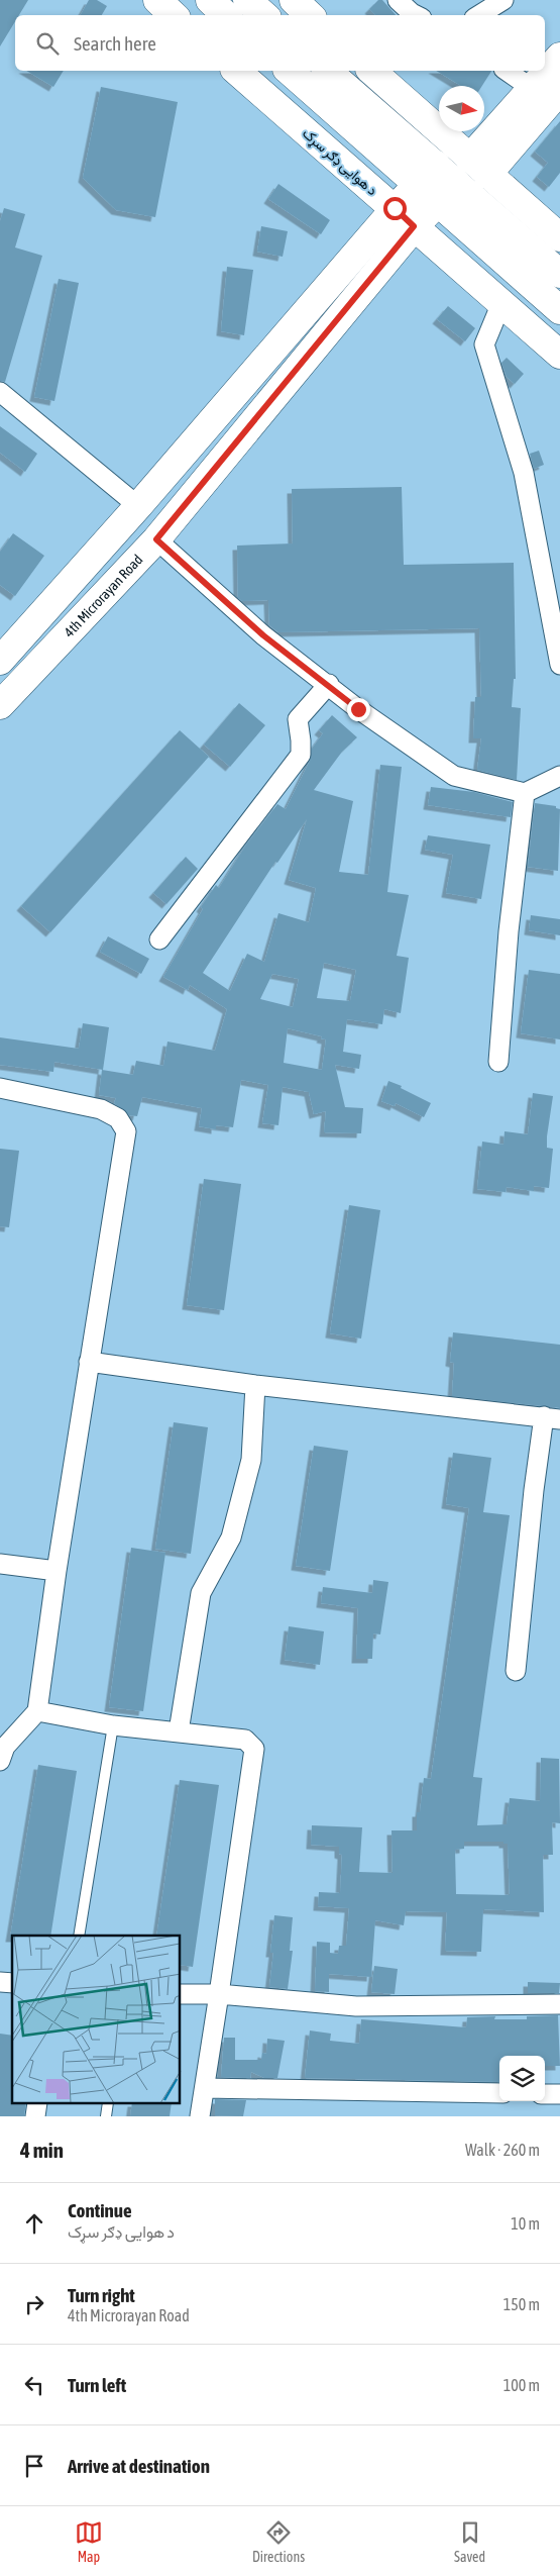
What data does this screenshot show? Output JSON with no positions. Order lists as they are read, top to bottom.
{
  "streets": {
    "main road": ["د هوایی ډګر سړک", "4th Microrayan Road"]
  },
  "crossings": [
    ["د هوایی ډګر سړک", "4th Microrayan Road"]
  ],
  "north": "right",
  "page": {
    "search": "Search here",
    "heading": ["4 min", "Walk · 260 m"],
    "list": [
      ["Continue", "د هوایی ډګر سړک", "10 m"],
      ["Turn right", "4th Microrayan Road", "150 m"],
      ["Turn left", "100 m"],
      "Arrive at destination"
    ],
    "nav": ["Map", "Directions", "Saved"]
  }
}
